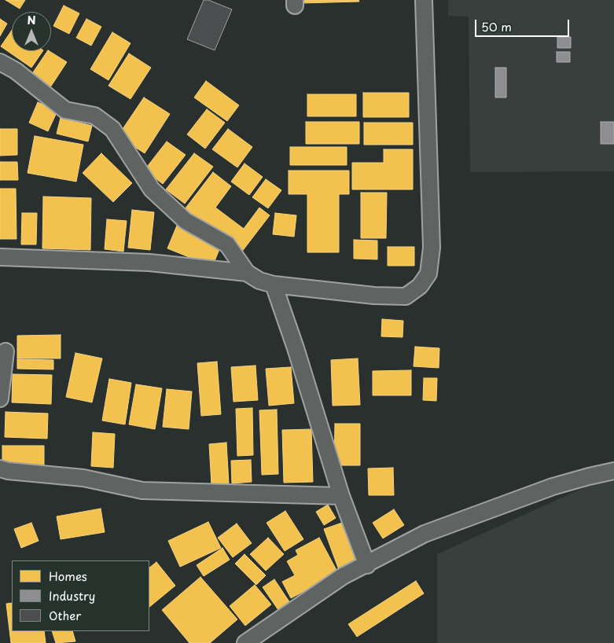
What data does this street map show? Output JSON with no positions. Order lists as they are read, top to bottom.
{
  "legend": ["Homes", "Industry", "Other"],
  "scale_bar": "50 m",
  "north": "top"
}
